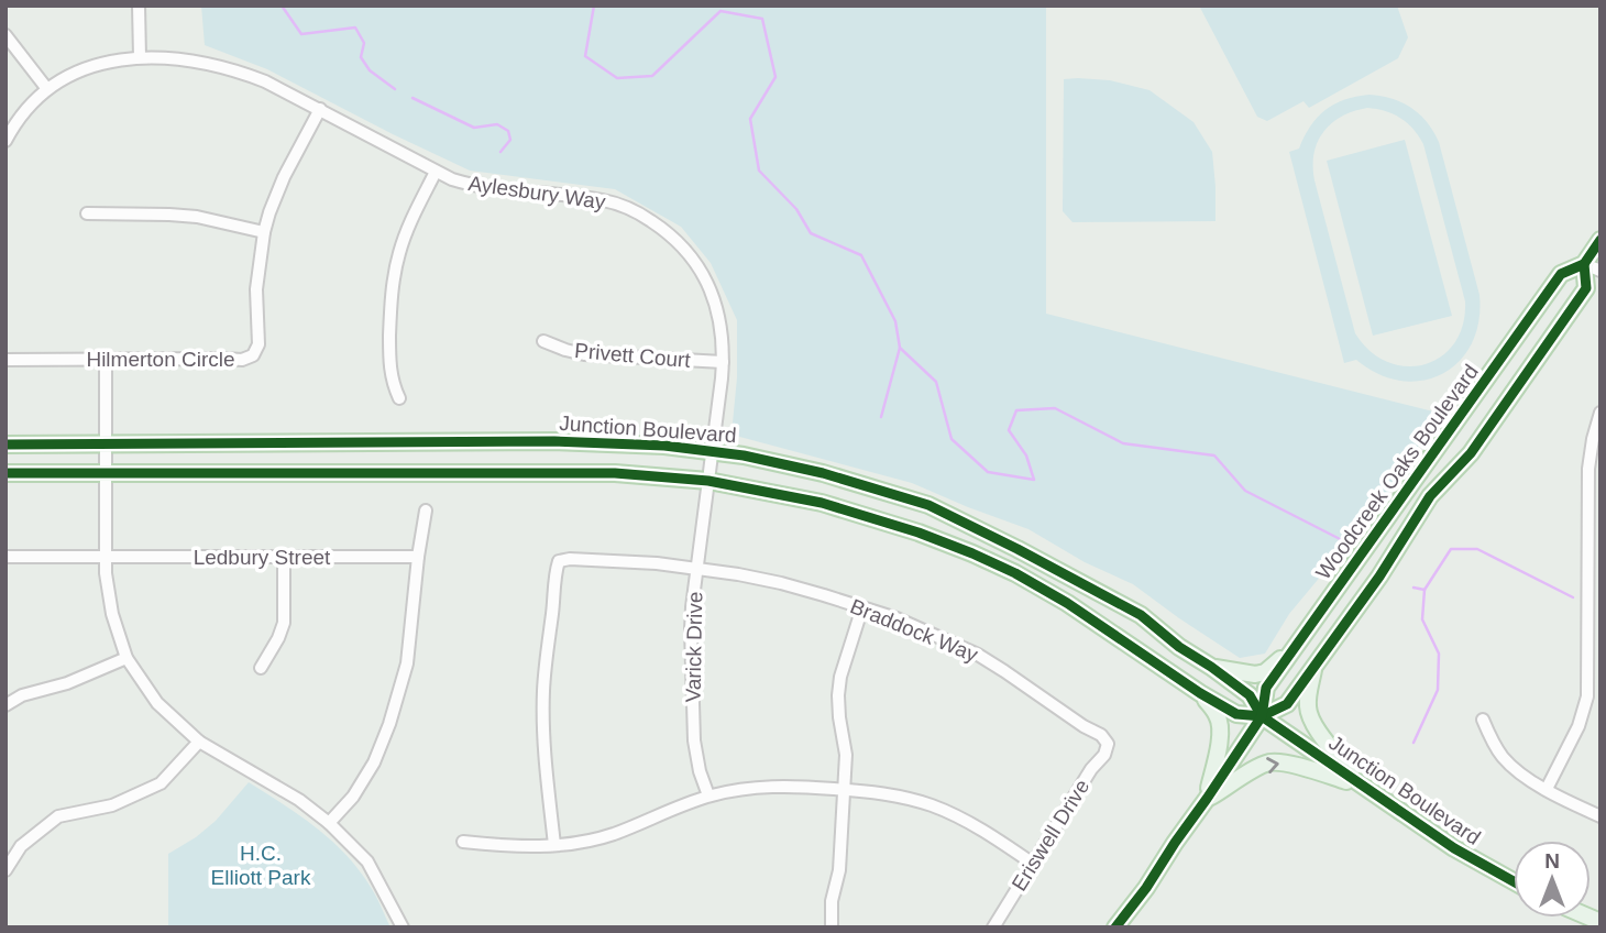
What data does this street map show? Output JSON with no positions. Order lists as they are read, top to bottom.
{
  "streets": {
    "main road": ["Junction Boulevard", "Woodcreek Oaks Boulevard"],
    "street": [
      "Aylesbury Way",
      "Privett Court",
      "Hilmerton Circle",
      "Ledbury Street",
      "Braddock Way",
      "Varick Drive",
      "Eriswell Drive"
    ]
  },
  "crossings": [
    ["Aylesbury Way", "Privett Court"],
    ["Aylesbury Way", "Hilmerton Circle"],
    ["Aylesbury Way", "Junction Boulevard"],
    ["Aylesbury Way", "Varick Drive"],
    ["Junction Boulevard", "Woodcreek Oaks Boulevard"],
    ["Junction Boulevard", "Varick Drive"],
    ["Braddock Way", "Varick Drive"],
    ["Braddock Way", "Eriswell Drive"]
  ],
  "parks": ["H.C. Elliott Park"],
  "north": "top"
}
